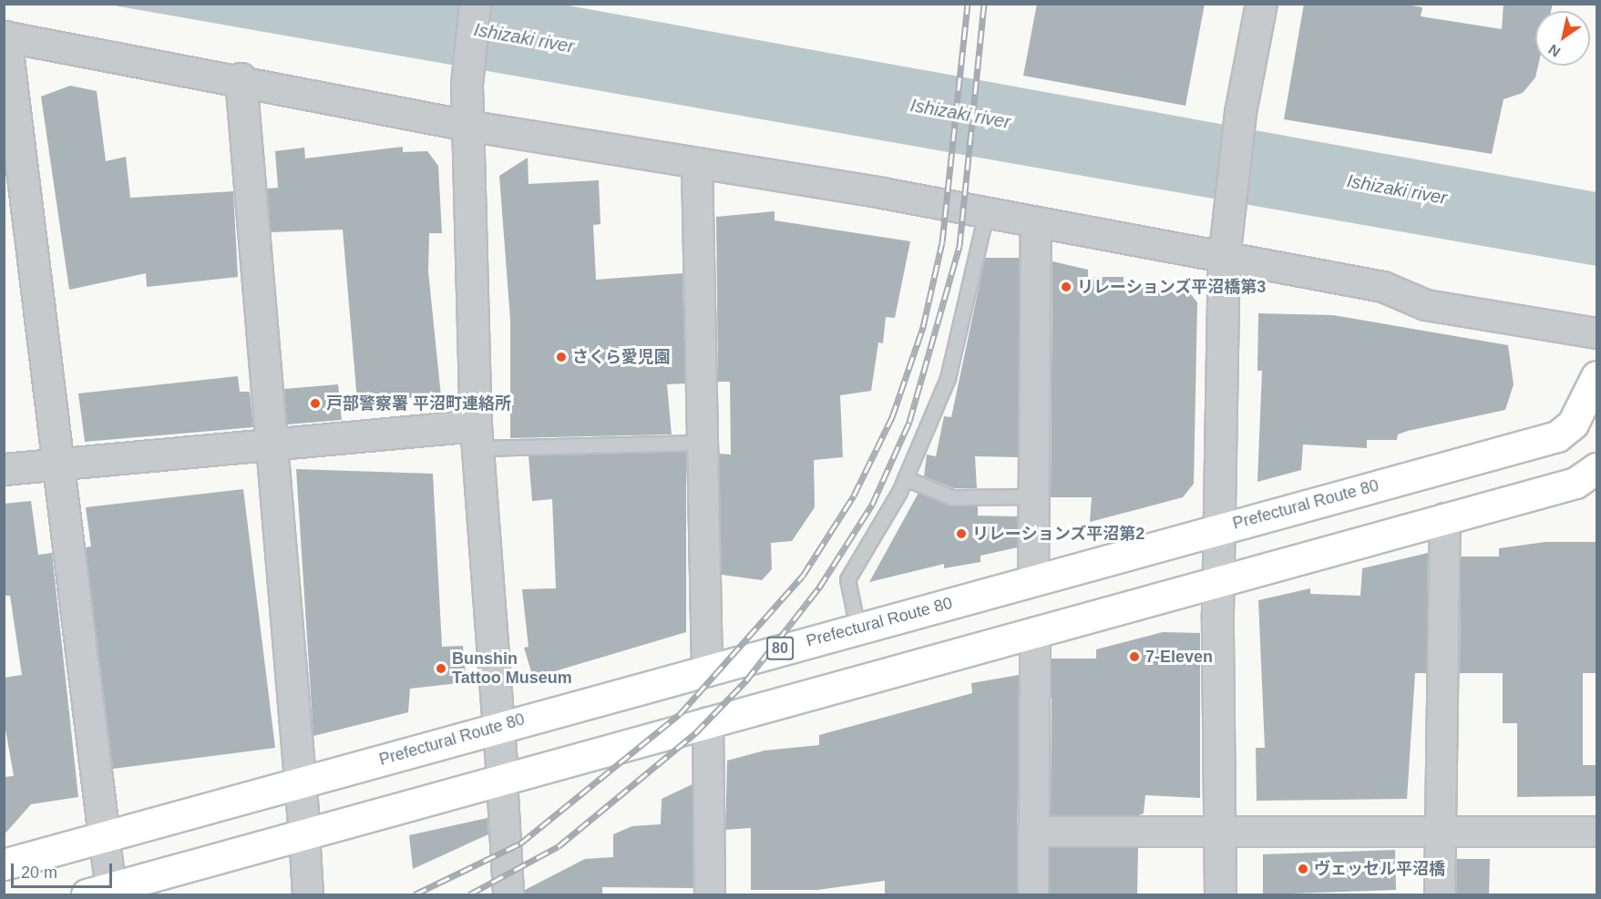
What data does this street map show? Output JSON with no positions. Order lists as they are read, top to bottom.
{
  "streets": {
    "main road": ["Prefectural Route 80", "80"]
  },
  "water": ["Ishizaki river"],
  "places": [
    "リレーションズ平沼橋第3",
    "さくら愛児園",
    "戸部警察署 平沼町連絡所",
    "リレーションズ平沼第2",
    "7-Eleven",
    "Bunshin Tattoo Museum",
    "ヴェッセル平沼橋"
  ],
  "scale_bar": "20 m",
  "north": "bottom left"
}
